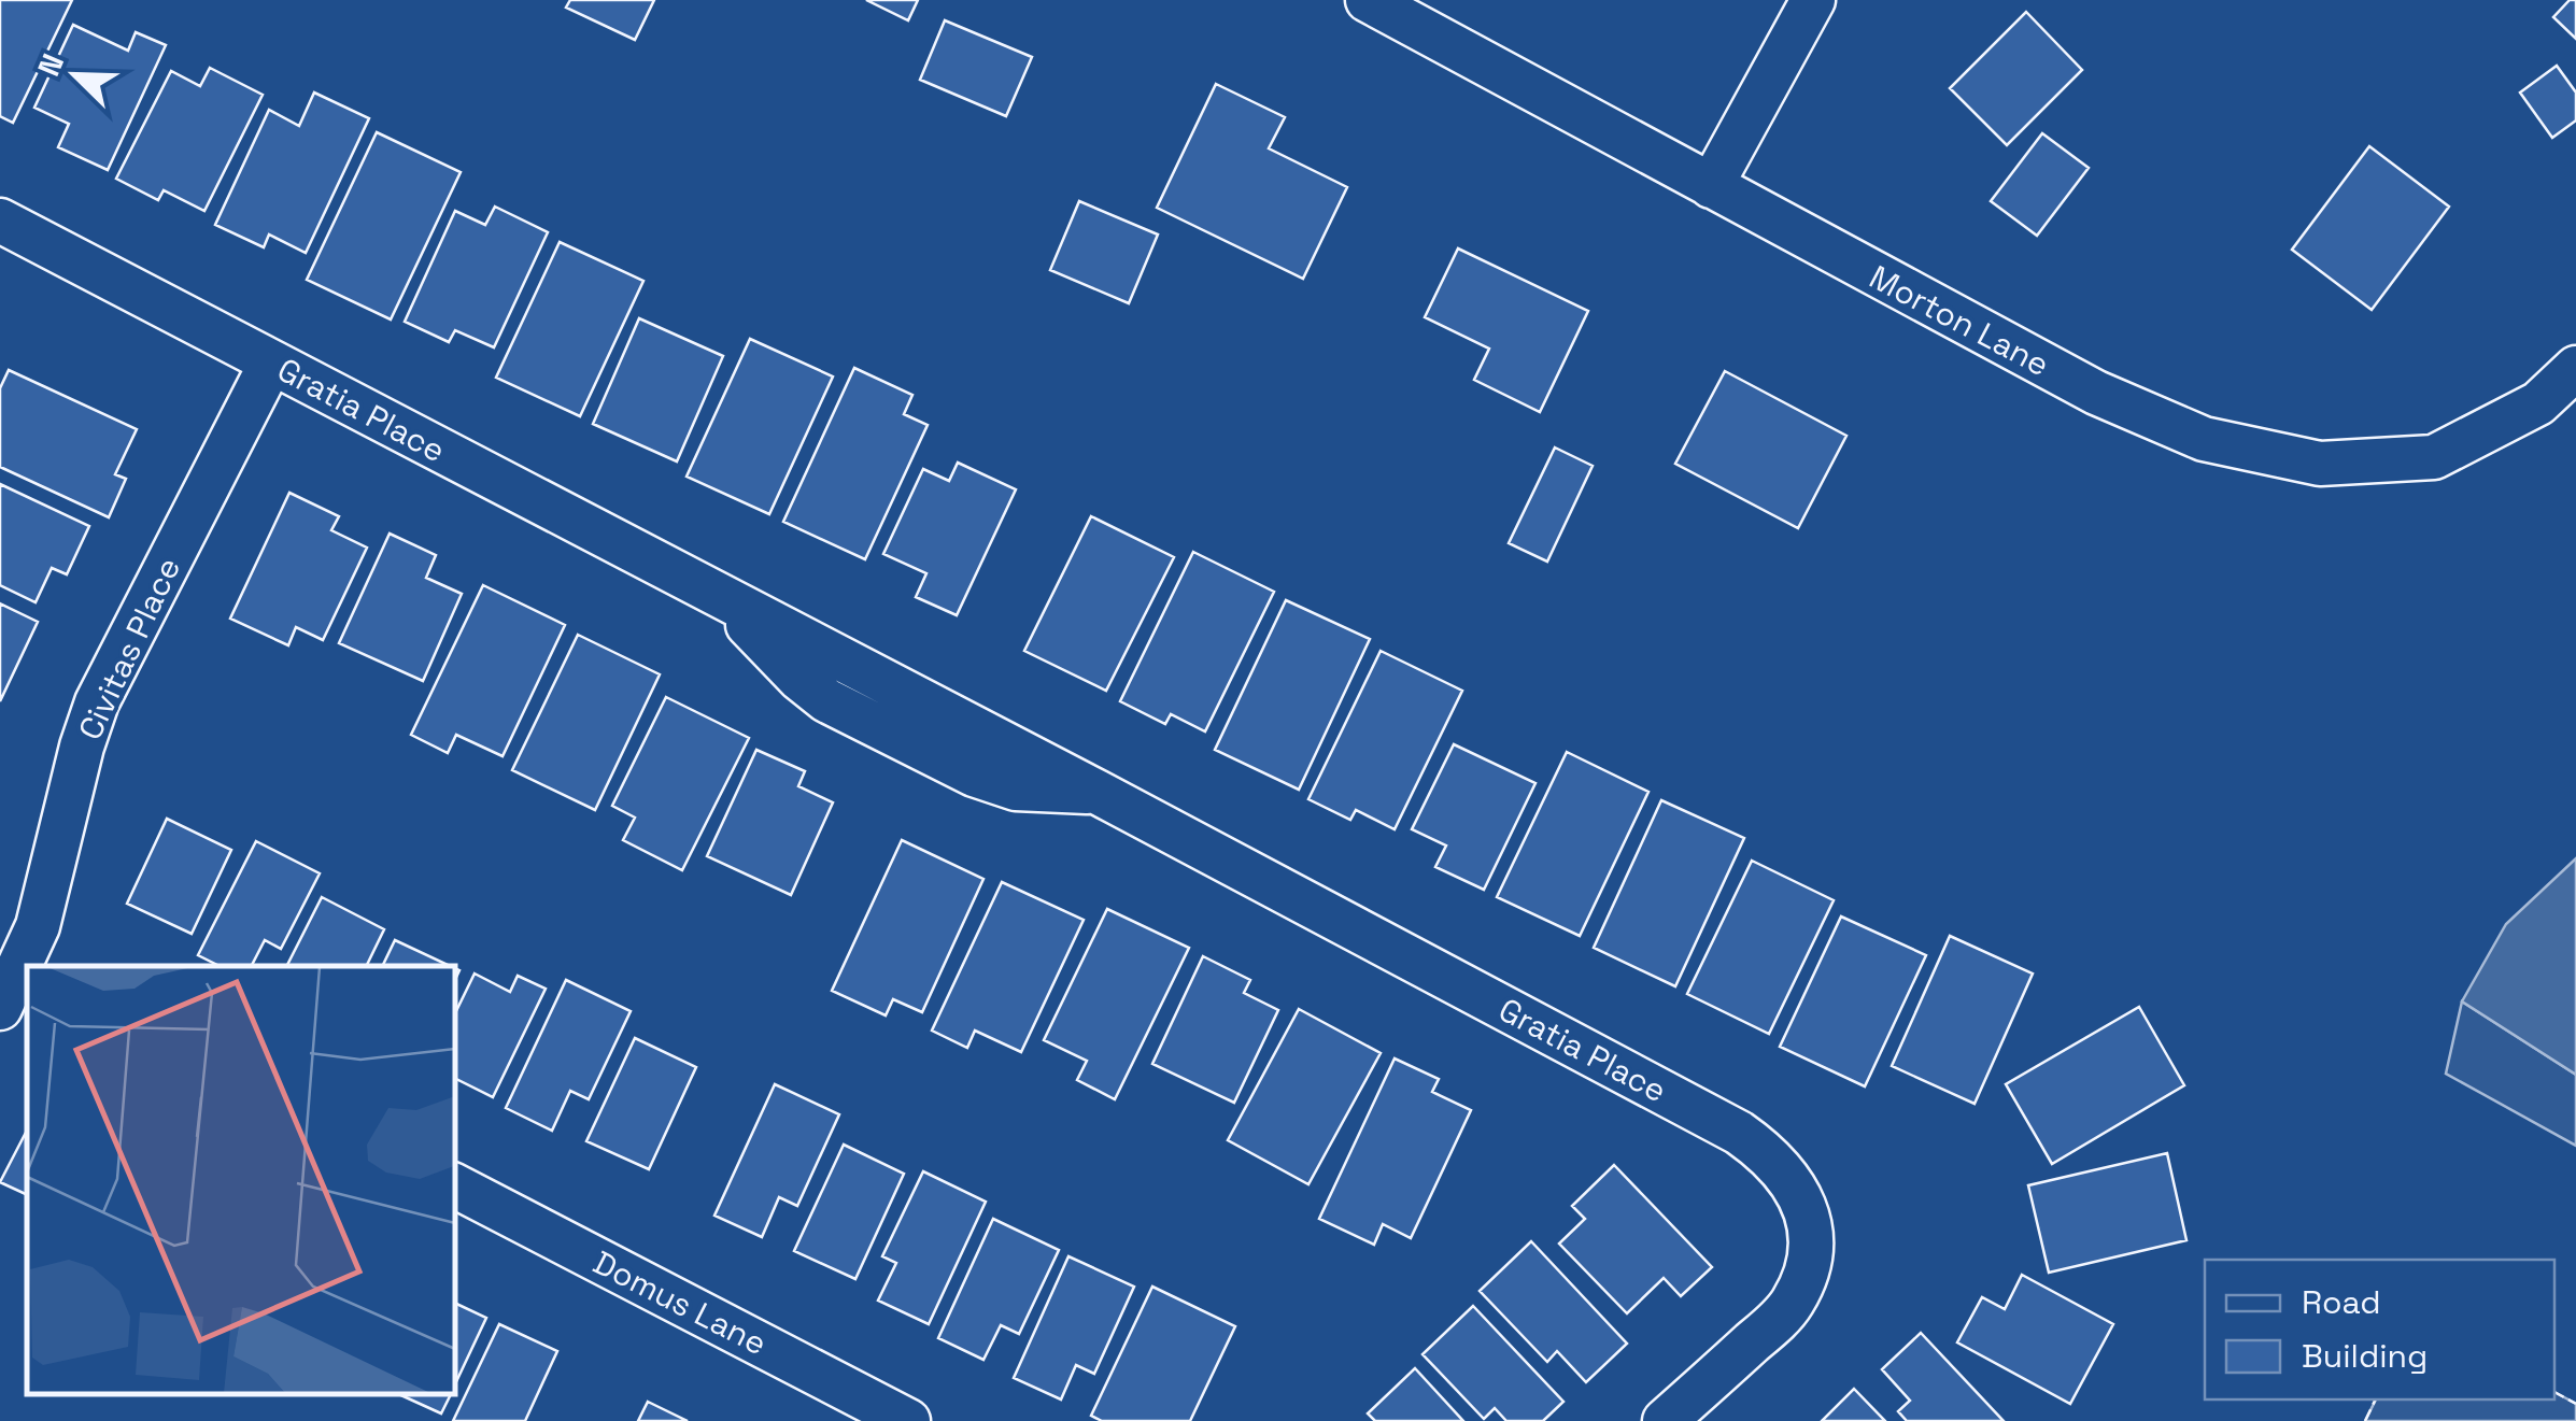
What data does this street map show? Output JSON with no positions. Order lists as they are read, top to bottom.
{
  "streets": {
    "street": [
      "Morton Lane",
      "Gratia Place",
      "Civitas Place",
      "Domus Lane"
    ]
  },
  "crossings": [
    ["Gratia Place", "Civitas Place"]
  ],
  "legend": ["Road", "Building"],
  "north": "top left"
}
